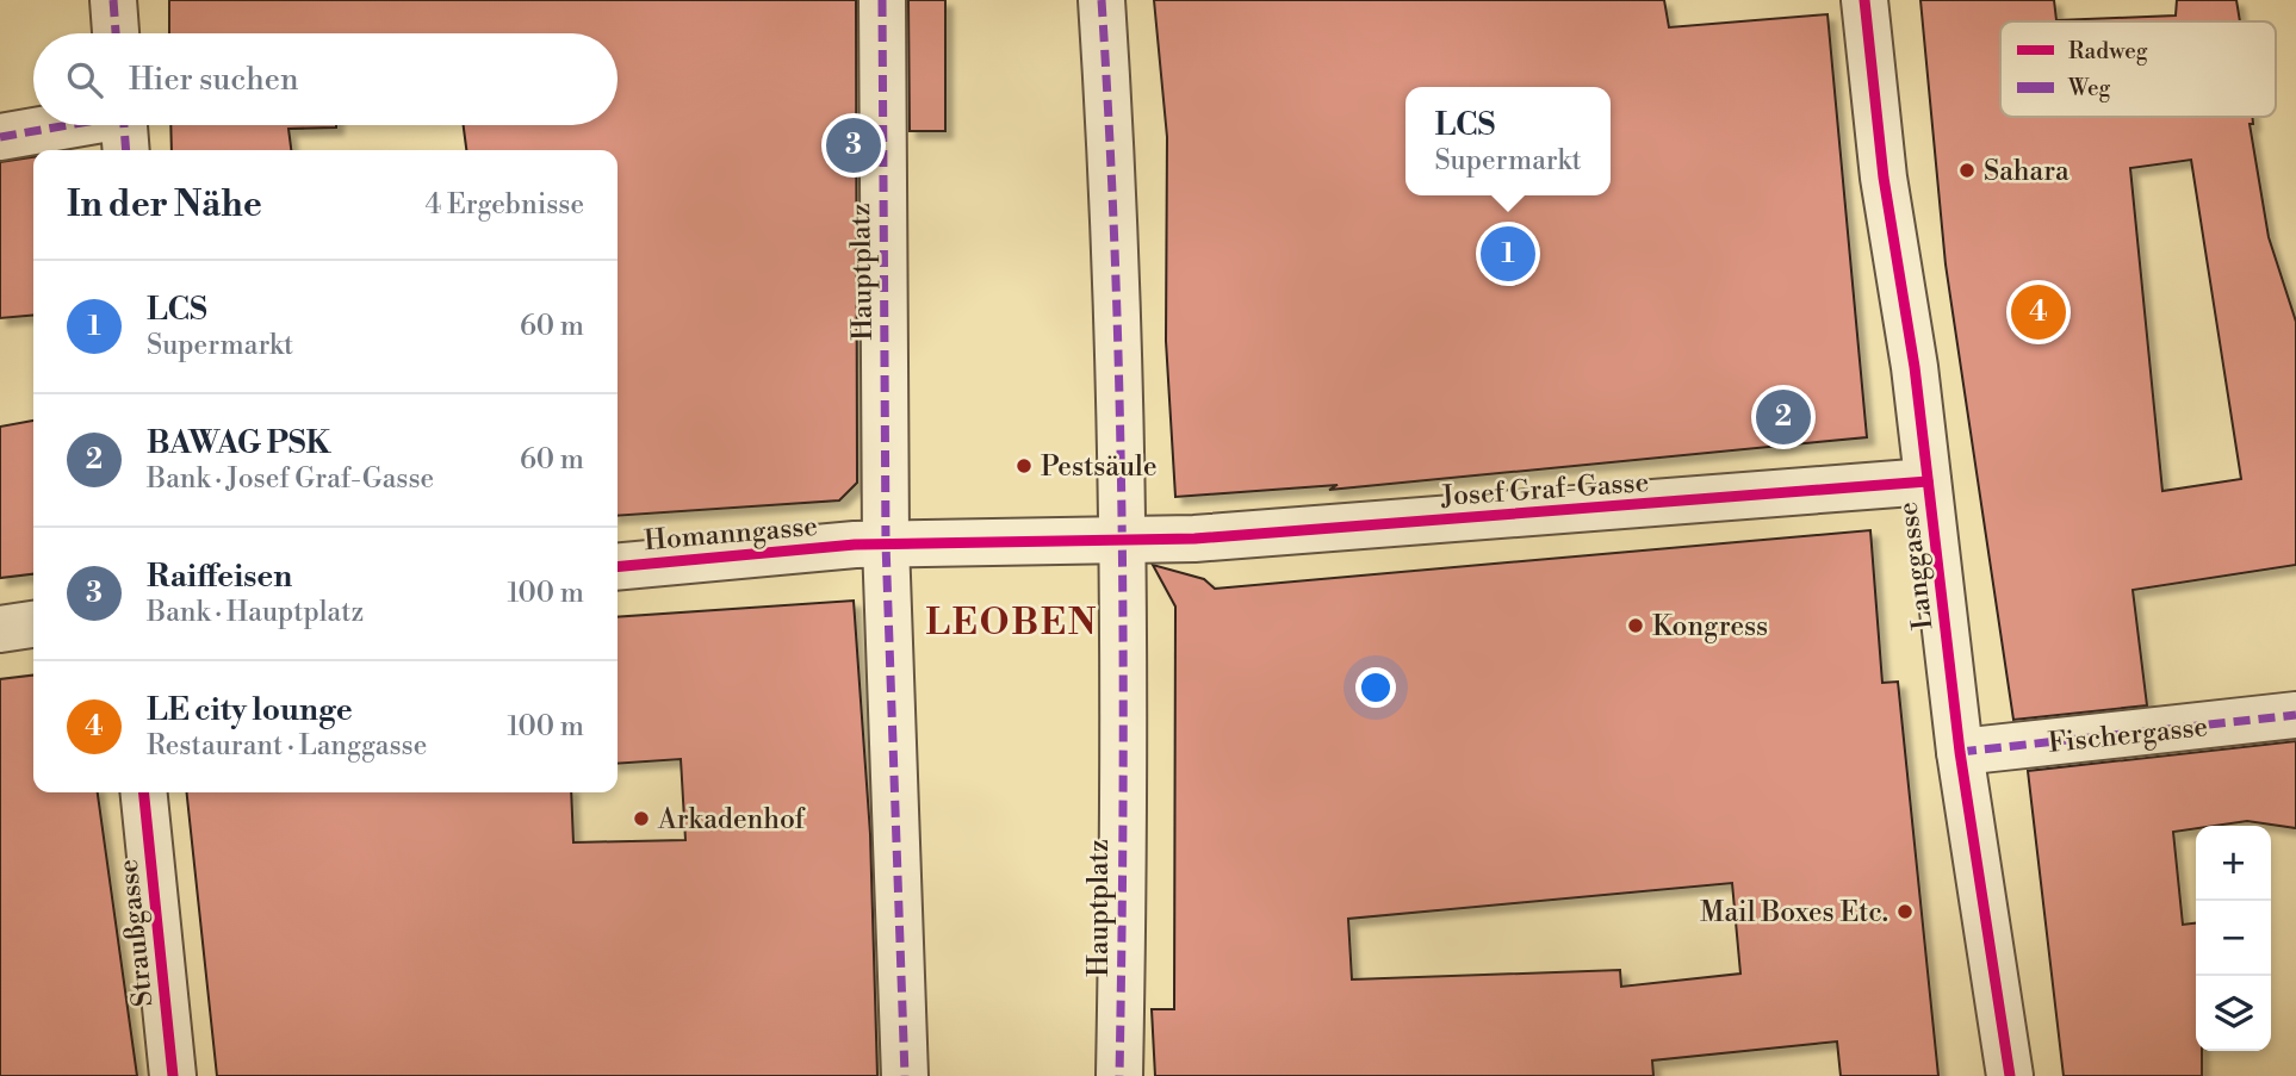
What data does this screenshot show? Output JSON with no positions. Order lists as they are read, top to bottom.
{
  "streets": {
    "street": [
      "Hauptplatz",
      "Josef Graf-Gasse",
      "Homanngasse",
      "Langgasse",
      "Fischergasse",
      "Straußgasse"
    ]
  },
  "crossings": [
    ["Hauptplatz", "Josef Graf-Gasse"],
    ["Hauptplatz", "Homanngasse"],
    ["Josef Graf-Gasse", "Langgasse"],
    ["Langgasse", "Fischergasse"]
  ],
  "districts": ["LEOBEN"],
  "places": [
    "Sahara",
    "Pestsäule",
    "Kongress",
    "Arkadenhof",
    "Mail Boxes Etc."
  ],
  "legend": ["Radweg", "Weg"],
  "page": {
    "search": "Hier suchen",
    "popup": ["LCS", "Supermarkt"],
    "pins": [
      "3",
      "1",
      "4",
      "2"
    ],
    "heading": ["In der Nähe", "4 Ergebnisse"],
    "list": [
      {
        "mark": "1",
        "name": "LCS",
        "note": "Supermarkt",
        "value": "60 m"
      },
      {
        "mark": "2",
        "name": "BAWAG PSK",
        "note": "Bank · Josef Graf-Gasse",
        "value": "60 m"
      },
      {
        "mark": "3",
        "name": "Raiffeisen",
        "note": "Bank · Hauptplatz",
        "value": "100 m"
      },
      {
        "mark": "4",
        "name": "LE city lounge",
        "note": "Restaurant · Langgasse",
        "value": "100 m"
      }
    ],
    "map_buttons": ["+", "−"]
  }
}
